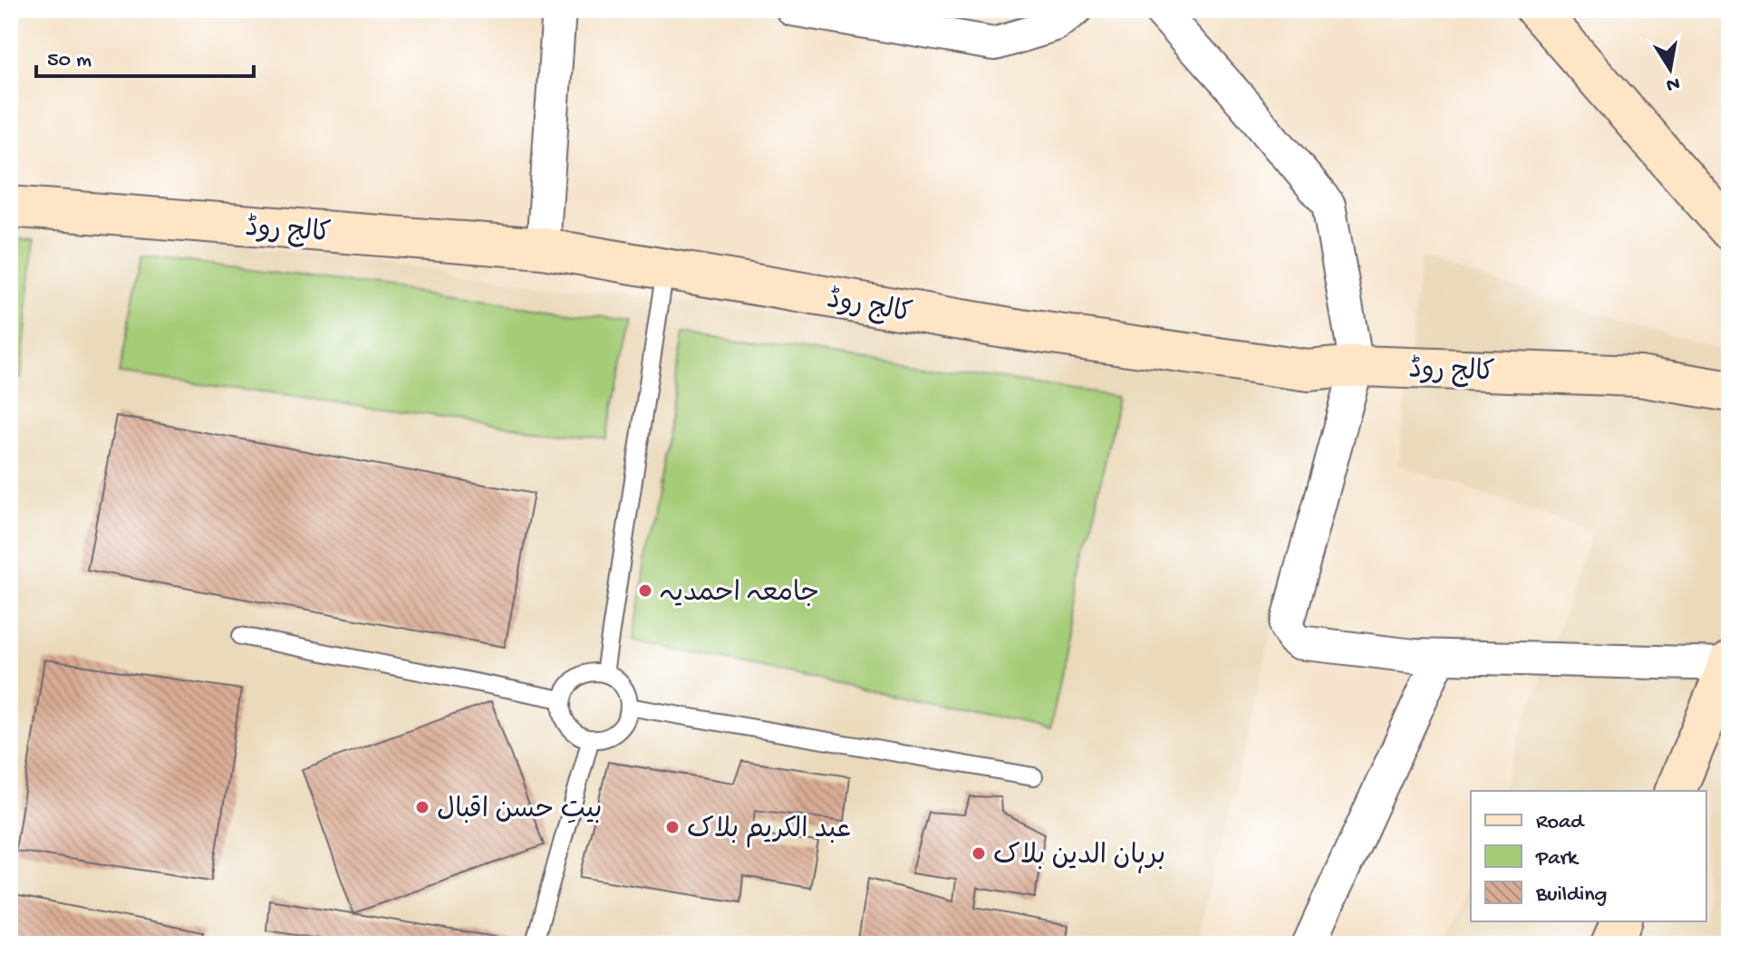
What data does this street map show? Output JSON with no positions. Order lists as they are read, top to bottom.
{
  "streets": {
    "main road": ["کالج روڈ"]
  },
  "places": [
    "جامعہ احمدیہ",
    "بیتِ حسن اقبال",
    "عبد الکریم بلاک",
    "برہان الدین بلاک"
  ],
  "legend": ["Road", "Park", "Building"],
  "scale_bar": "50 m",
  "north": "bottom"
}
